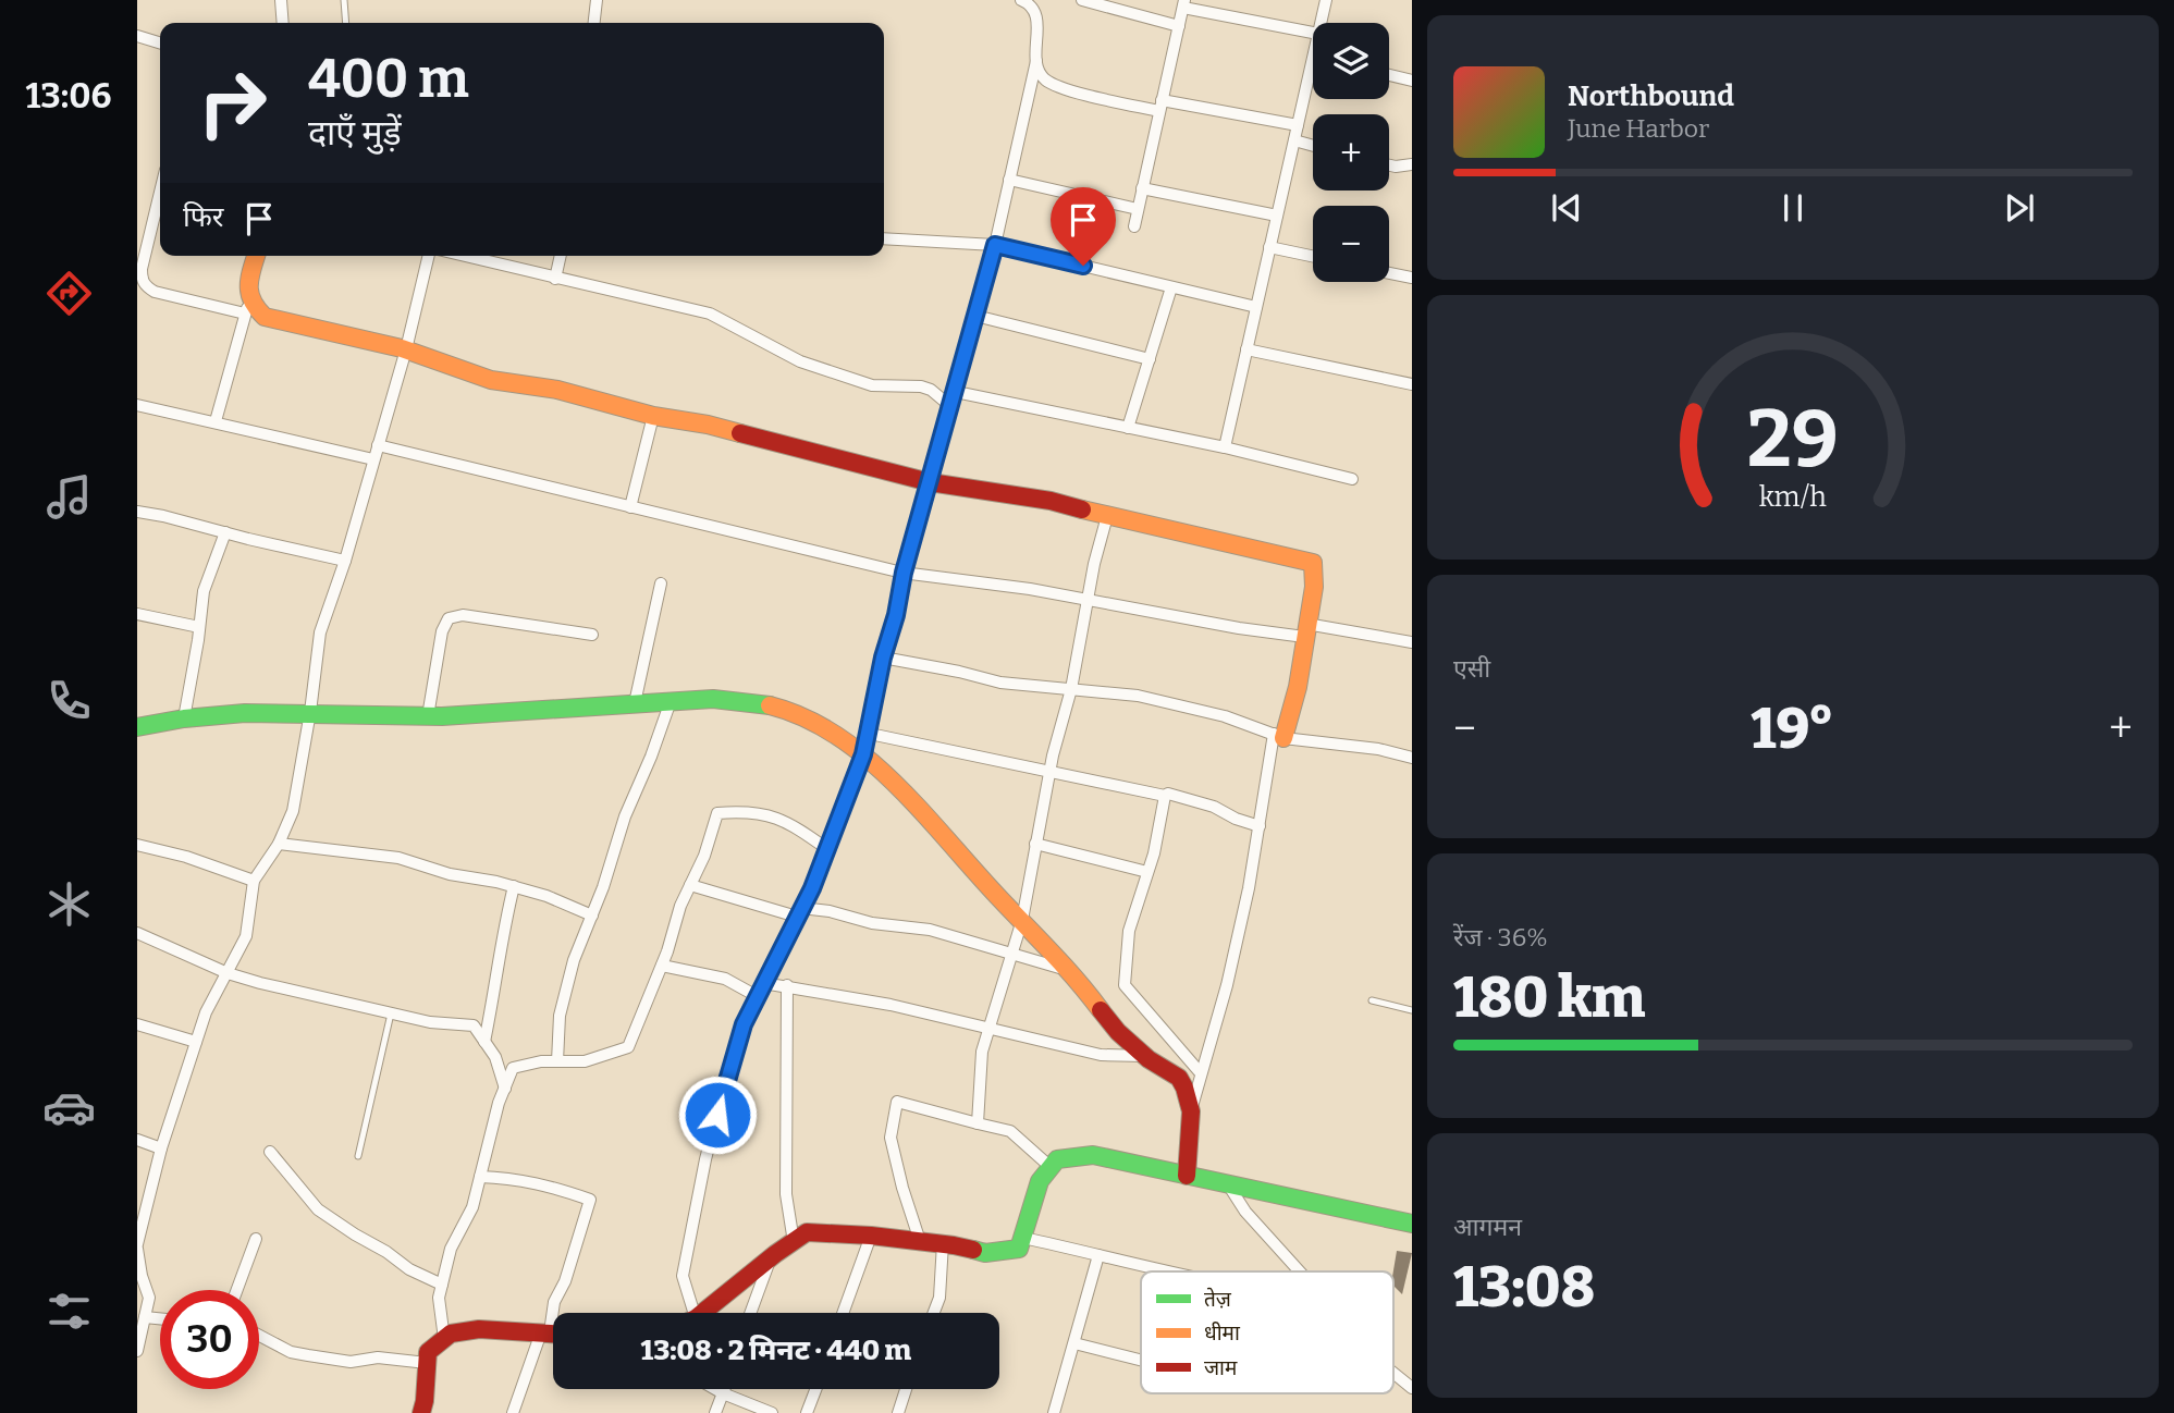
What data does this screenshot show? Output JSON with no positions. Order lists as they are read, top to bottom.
{
  "legend": ["तेज़", "धीमा", "जाम"],
  "page": {
    "tabs": "13:06",
    "map_buttons": ["+", "−"],
    "turn": ["400 m", "दाएँ मुड़ें"],
    "song": ["Northbound", "June Harbor"],
    "then": "फिर",
    "tile": [
      "एसी",
      ["रेंज · 36%", "180 km"],
      ["आगमन", "13:08"]
    ],
    "heat": ["−", "19°", "+"],
    "limit": "30",
    "trip": "13:08 · 2 मिनट · 440 m",
    "gauge": ["29", "km/h"]
  }
}
